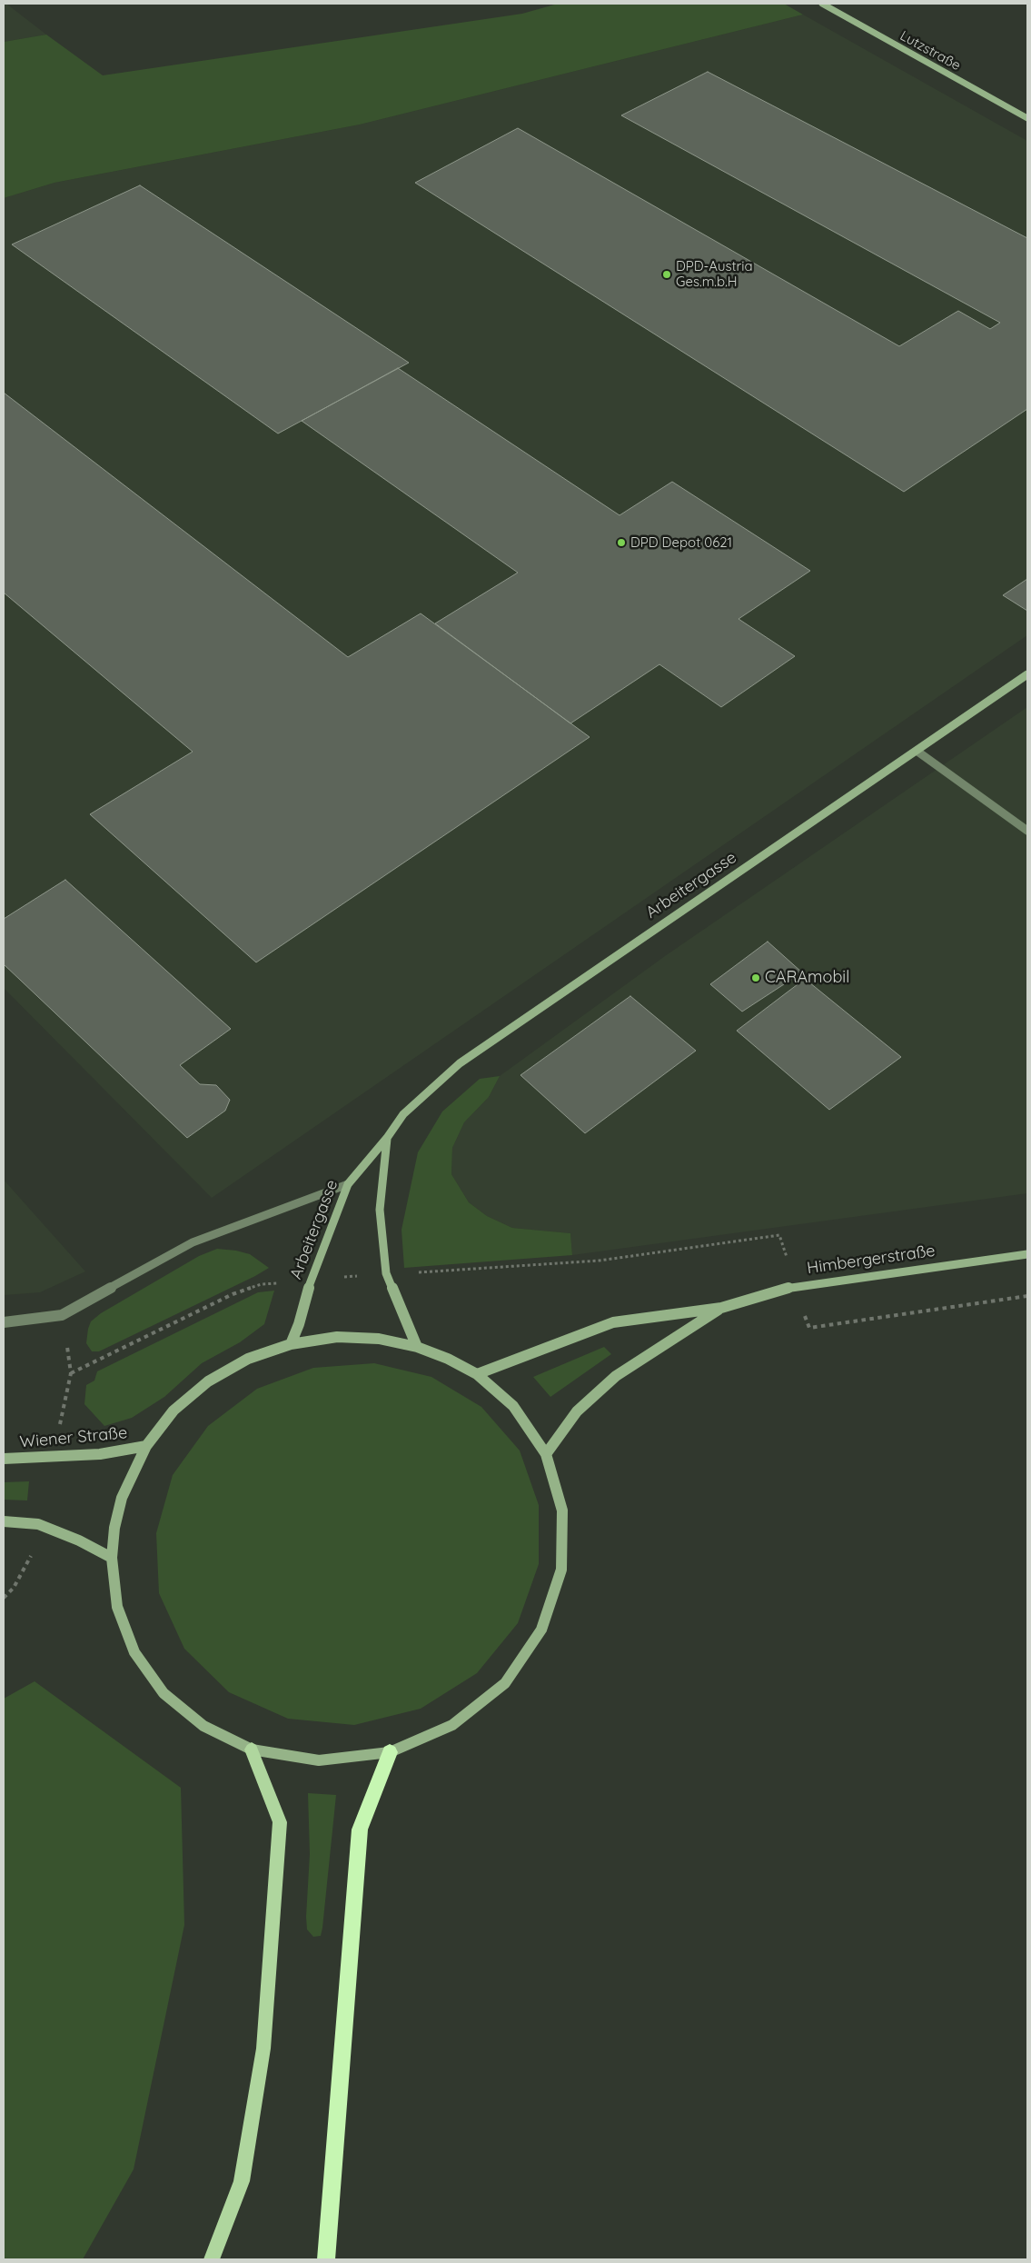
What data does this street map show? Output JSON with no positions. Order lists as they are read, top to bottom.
{
  "streets": {
    "street": [
      "Lutzstraße",
      "Arbeitergasse",
      "Himbergerstraße",
      "Wiener Straße"
    ]
  },
  "places": ["DPD-Austria Ges.m.b.H", "DPD Depot 0621", "CARAmobil"]
}
